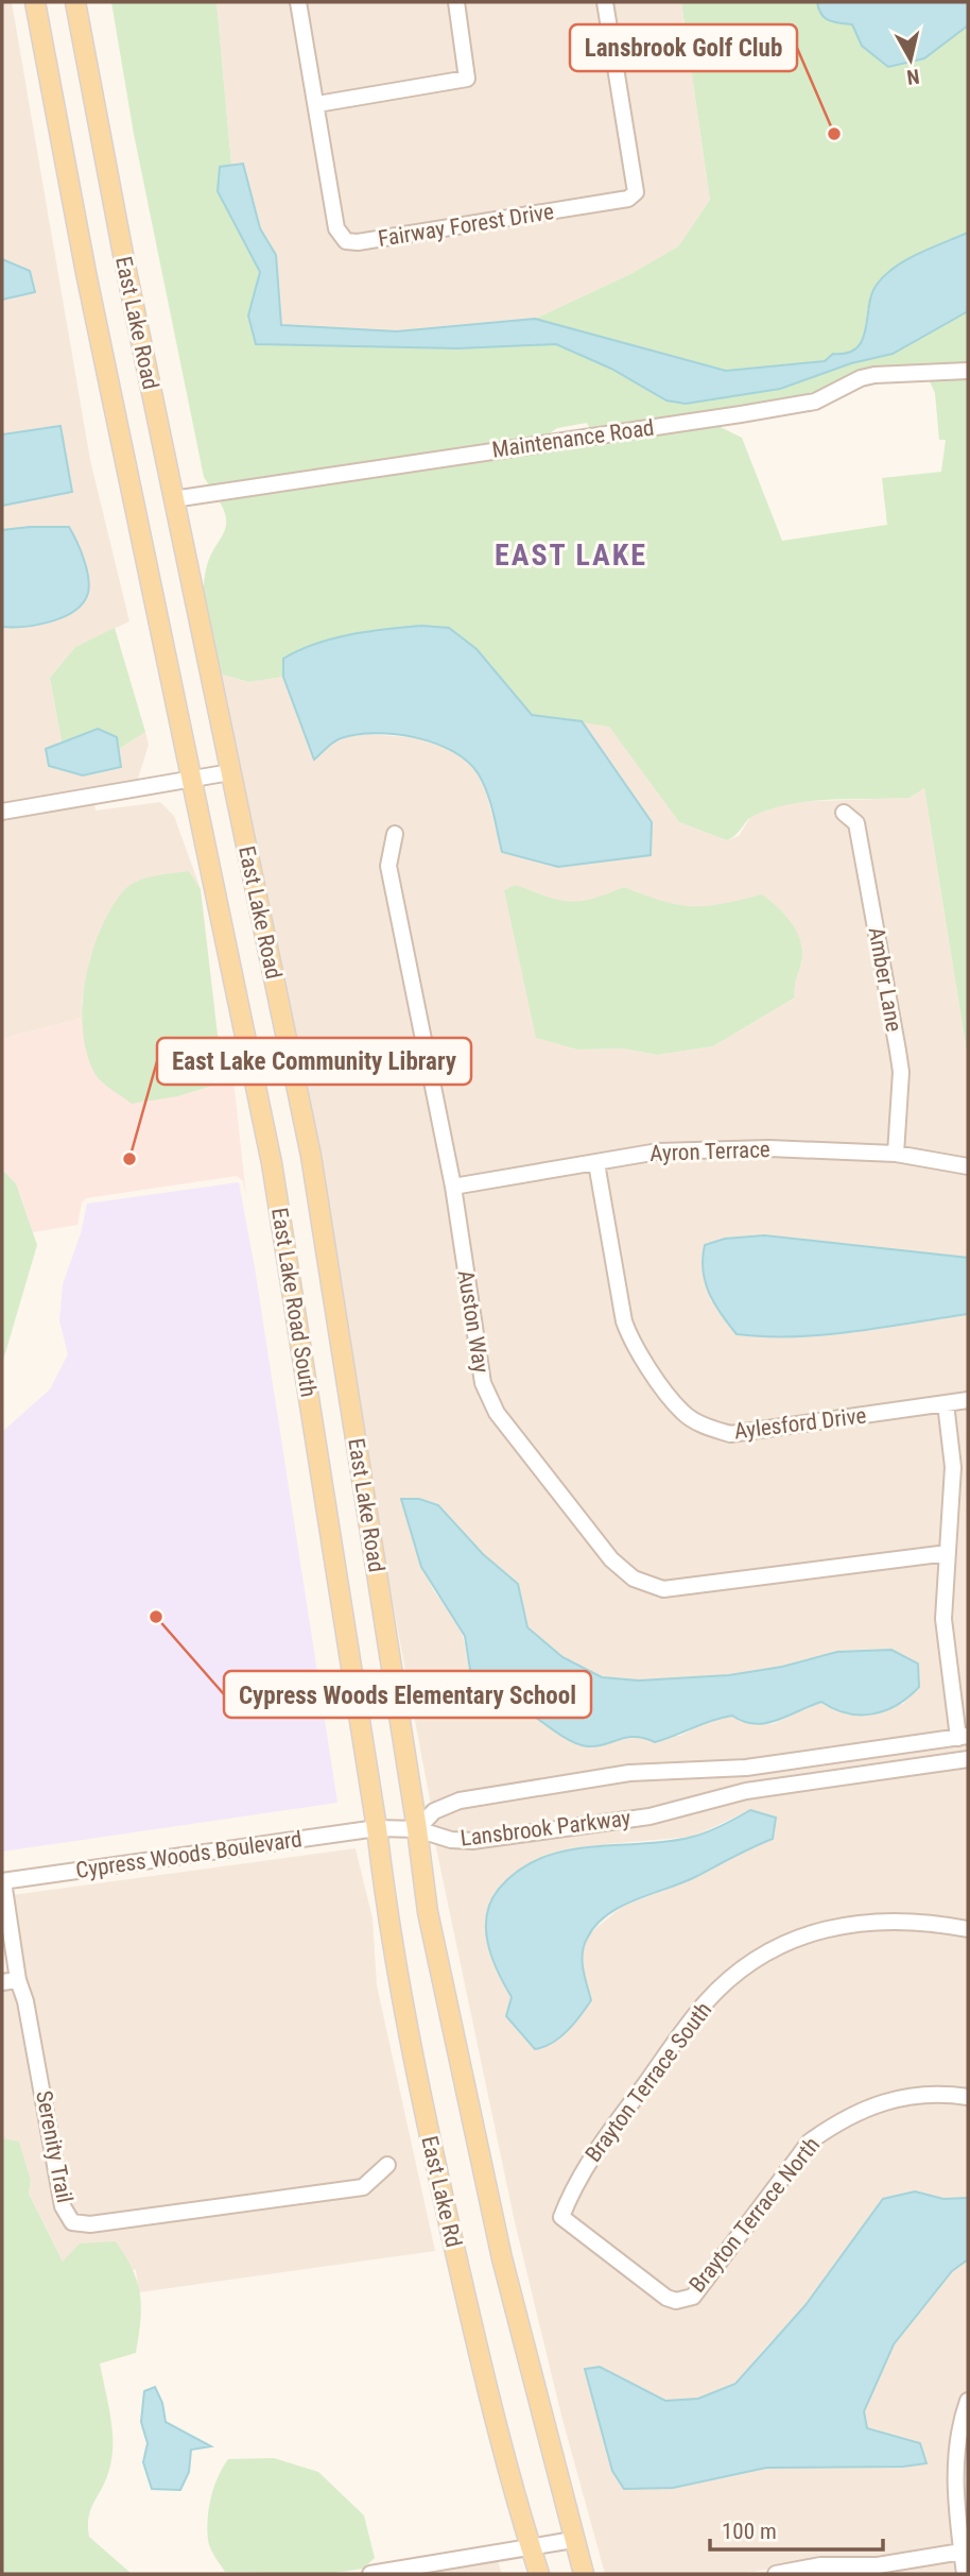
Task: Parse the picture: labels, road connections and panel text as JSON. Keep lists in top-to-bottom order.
{
  "streets": {
    "main road": ["East Lake Road", "East Lake Road South", "East Lake Rd"],
    "street": [
      "Fairway Forest Drive",
      "Maintenance Road",
      "Amber Lane",
      "Ayron Terrace",
      "Auston Way",
      "Aylesford Drive",
      "Lansbrook Parkway",
      "Cypress Woods Boulevard",
      "Brayton Terrace South",
      "Serenity Trail",
      "Brayton Terrace North"
    ]
  },
  "crossings": [
    ["East Lake Road", "Maintenance Road"],
    ["East Lake Road", "East Lake Road South"],
    ["East Lake Road", "Lansbrook Parkway"],
    ["East Lake Road", "Cypress Woods Boulevard"],
    ["East Lake Road", "East Lake Rd"],
    ["Amber Lane", "Ayron Terrace"],
    ["Ayron Terrace", "Auston Way"],
    ["Ayron Terrace", "Aylesford Drive"],
    ["East Lake Road South", "Cypress Woods Boulevard"],
    ["East Lake Road South", "East Lake Rd"],
    ["Lansbrook Parkway", "Cypress Woods Boulevard"],
    ["Lansbrook Parkway", "East Lake Rd"],
    ["Cypress Woods Boulevard", "Serenity Trail"],
    ["Cypress Woods Boulevard", "East Lake Rd"],
    ["Brayton Terrace South", "Brayton Terrace North"]
  ],
  "districts": ["EAST LAKE"],
  "places": ["Lansbrook Golf Club", "East Lake Community Library", "Cypress Woods Elementary School"],
  "scale_bar": "100 m",
  "north": "bottom"
}
